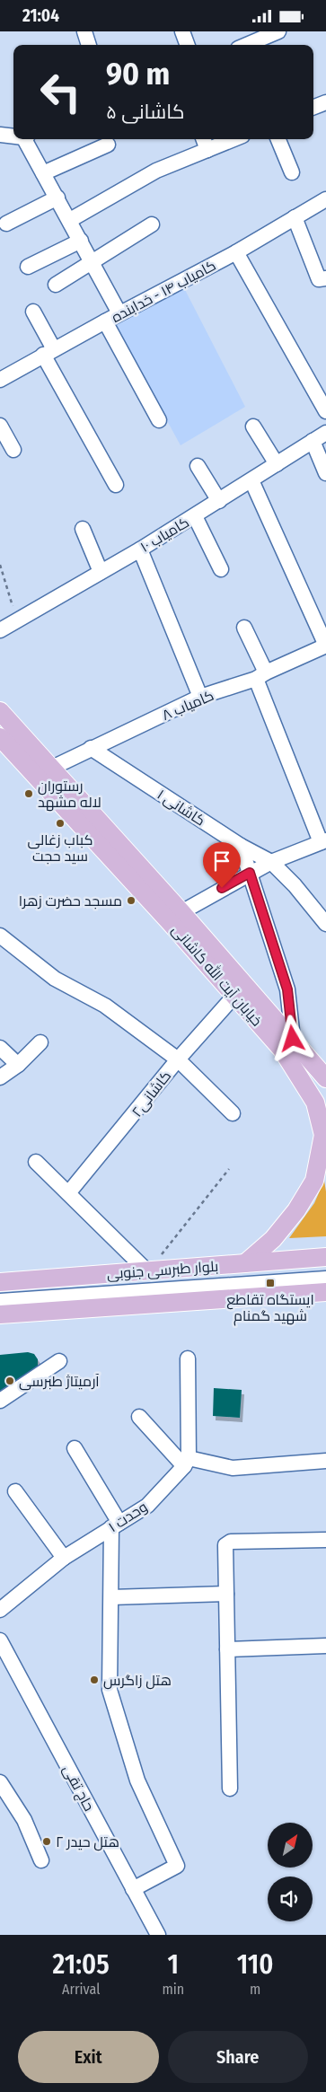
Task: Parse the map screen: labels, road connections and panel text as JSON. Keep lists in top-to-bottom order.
{
  "streets": {
    "main road": ["خیابان آیت الله کاشانی", "بلوار طبرسی جنوبی"],
    "street": [
      "کامیاب ۱۴ - خدابنده",
      "کامیاب ۱۰",
      "کامیاب ۸",
      "کاشانی ۱",
      "کاشانی۲",
      "وحدت ۱",
      "حاج تقی"
    ]
  },
  "crossings": [
    ["کامیاب ۸", "کاشانی ۱"],
    ["کامیاب ۸", "خیابان آیت الله کاشانی"],
    ["خیابان آیت الله کاشانی", "کاشانی۲"],
    ["خیابان آیت الله کاشانی", "بلوار طبرسی جنوبی"]
  ],
  "places": {
    "other": [
      "رستوران لاله مشهد",
      "کباب زغالی سید حجت",
      "مسجد حضرت زهرا",
      "آرمیتاژ طبرسی",
      "هتل زاگرس",
      "هتل حیدر ۲"
    ],
    "transit": ["ایستگاه تقاطع شهید گمنام"]
  },
  "north": "top right",
  "page": {
    "status": "21:04",
    "turn": ["90 m", "کاشانی ۵"],
    "eta": [
      "21:05",
      "Arrival",
      "1",
      "min",
      "110",
      "m"
    ],
    "buttons": ["Exit", "Share"]
  }
}
